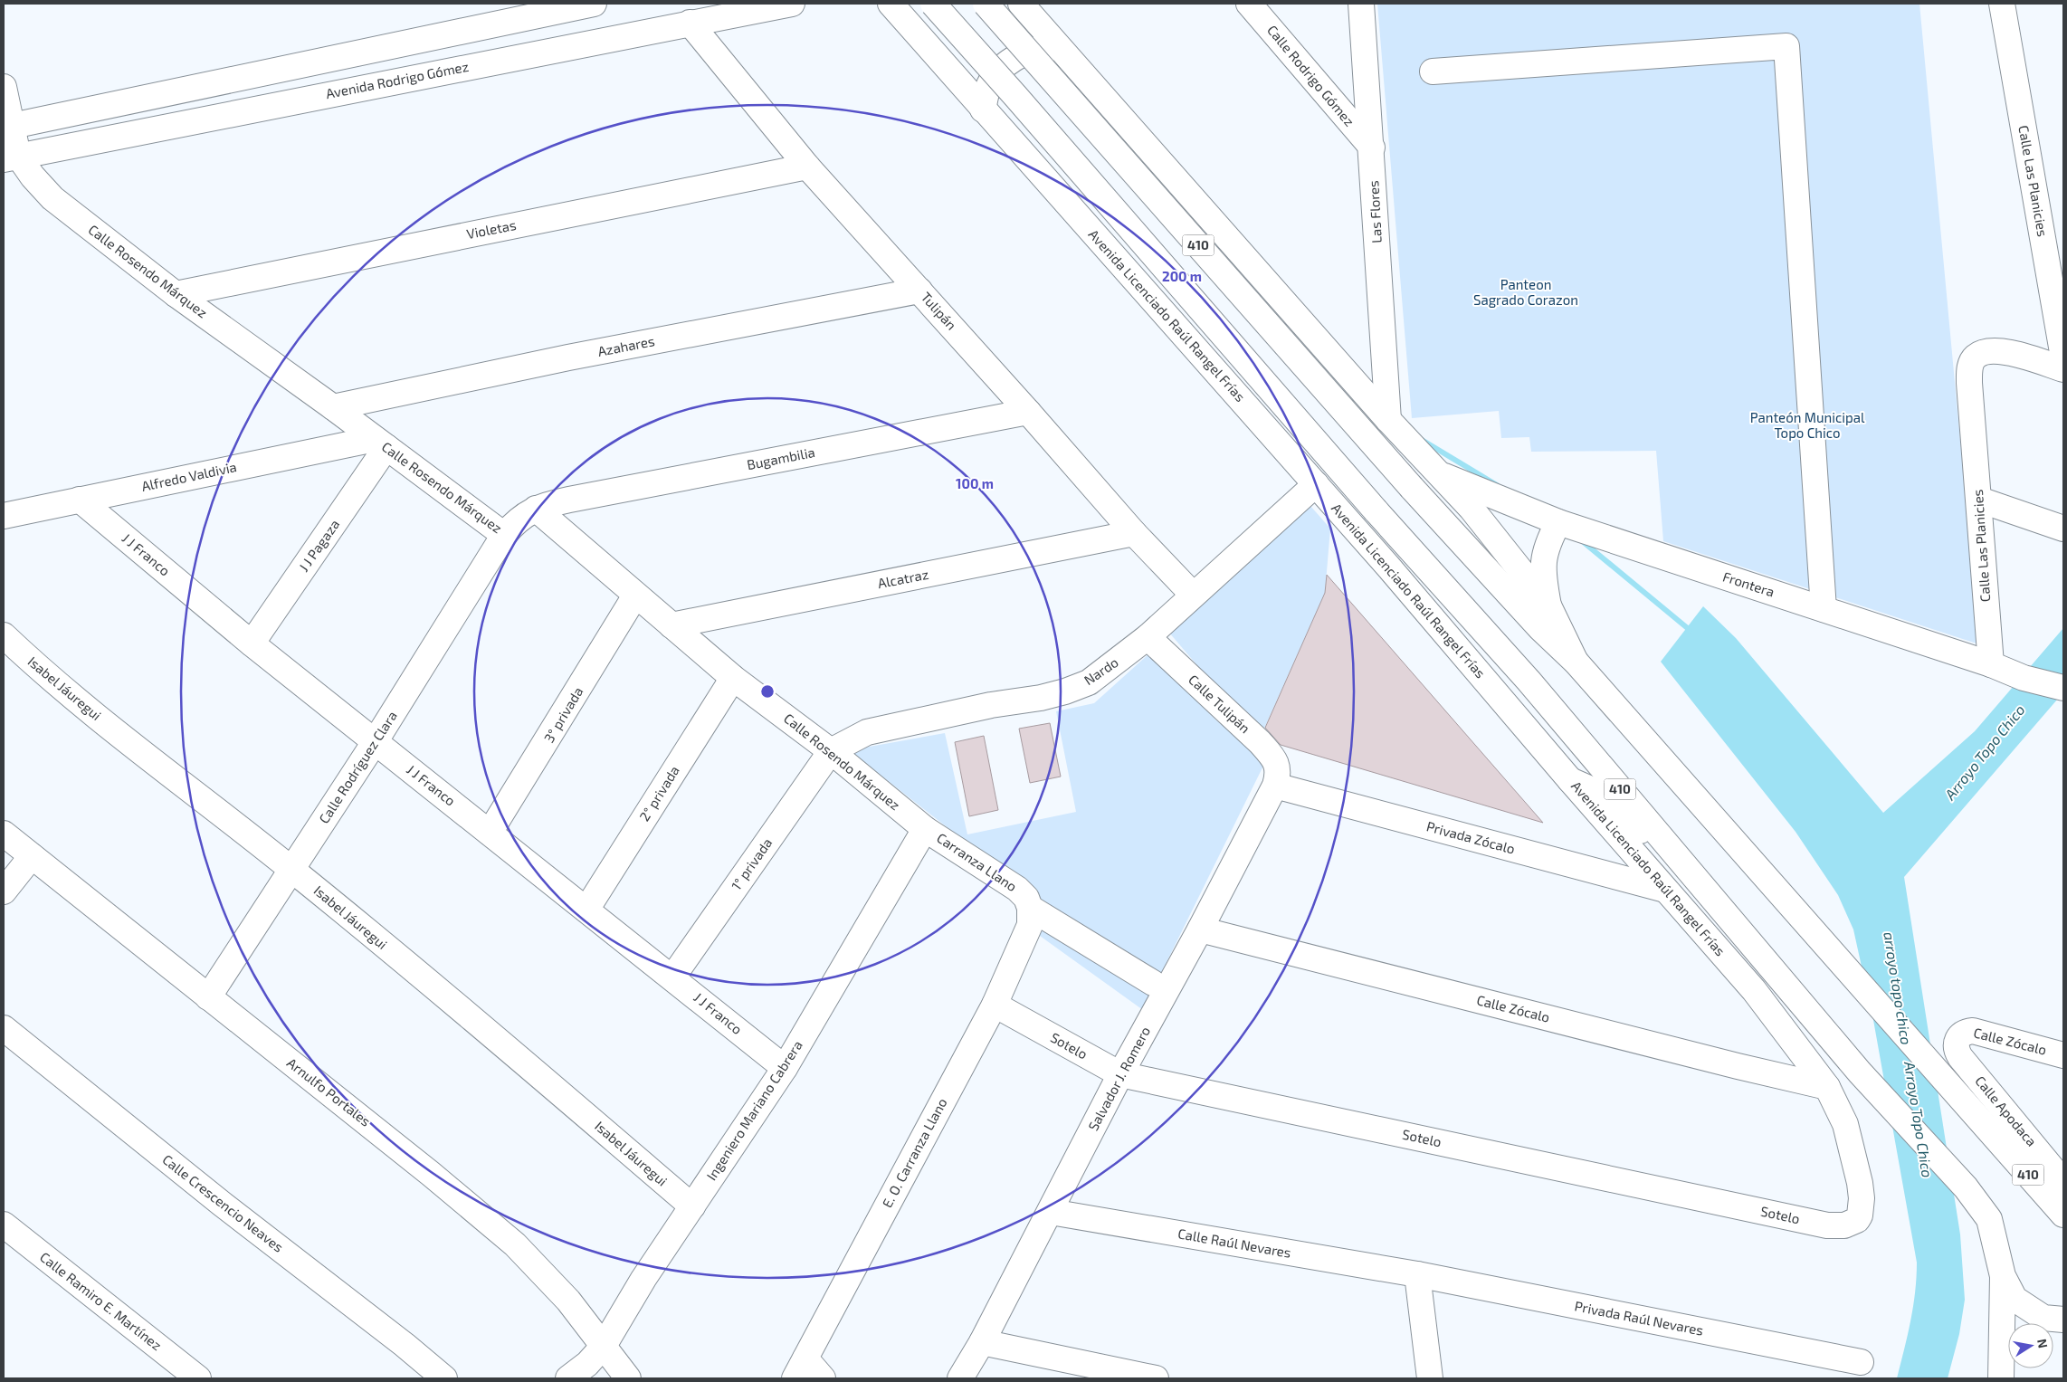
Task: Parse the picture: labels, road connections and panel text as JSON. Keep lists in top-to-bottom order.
{
  "streets": {
    "street": [
      "Calle Rodrigo Gómez",
      "Avenida Rodrigo Gómez",
      "Calle Las Planicies",
      "Las Flores",
      "Violetas",
      "410",
      "Calle Rosendo Márquez",
      "Tulipán",
      "Avenida Licenciado Raúl Rangel Frías",
      "Azahares",
      "Bugambilia",
      "Alfredo Valdivia",
      "J J Pagaza",
      "J J Franco",
      "Alcatraz",
      "Frontera",
      "Nardo",
      "Isabel Jáuregui",
      "Calle Tulipán",
      "3° privada",
      "Calle Rodríguez Clara",
      "2° privada",
      "Privada Zócalo",
      "Carranza Llano",
      "1° privada",
      "Calle Zócalo",
      "Sotelo",
      "Salvador J. Romero",
      "Arnulfo Portales",
      "Ingeniero Mariano Cabrera",
      "Calle Apodaca",
      "E. O. Carranza Llano",
      "Calle Crescencio Neaves",
      "Calle Raúl Nevares",
      "Calle Ramiro E. Martínez",
      "Privada Raúl Nevares"
    ]
  },
  "crossings": [
    ["Calle Rodrigo Gómez", "Las Flores"],
    ["Avenida Rodrigo Gómez", "Calle Rosendo Márquez"],
    ["Avenida Rodrigo Gómez", "Tulipán"],
    ["Calle Las Planicies", "Frontera"],
    ["Violetas", "Calle Rosendo Márquez"],
    ["Violetas", "Tulipán"],
    ["Calle Rosendo Márquez", "Azahares"],
    ["Calle Rosendo Márquez", "Bugambilia"],
    ["Calle Rosendo Márquez", "Alfredo Valdivia"],
    ["Calle Rosendo Márquez", "J J Pagaza"],
    ["Calle Rosendo Márquez", "Alcatraz"],
    ["Calle Rosendo Márquez", "Nardo"],
    ["Calle Rosendo Márquez", "3° privada"],
    ["Calle Rosendo Márquez", "Calle Rodríguez Clara"],
    ["Calle Rosendo Márquez", "2° privada"],
    ["Calle Rosendo Márquez", "Carranza Llano"],
    ["Calle Rosendo Márquez", "1° privada"],
    ["Calle Rosendo Márquez", "Ingeniero Mariano Cabrera"],
    ["Tulipán", "Azahares"],
    ["Tulipán", "Bugambilia"],
    ["Tulipán", "Alcatraz"],
    ["Tulipán", "Nardo"],
    ["Avenida Licenciado Raúl Rangel Frías", "Nardo"],
    ["Avenida Licenciado Raúl Rangel Frías", "Privada Zócalo"],
    ["Avenida Licenciado Raúl Rangel Frías", "Calle Zócalo"],
    ["Avenida Licenciado Raúl Rangel Frías", "Sotelo"],
    ["Alfredo Valdivia", "J J Pagaza"],
    ["Alfredo Valdivia", "J J Franco"],
    ["J J Pagaza", "J J Franco"],
    ["J J Franco", "3° privada"],
    ["J J Franco", "Calle Rodríguez Clara"],
    ["J J Franco", "2° privada"],
    ["J J Franco", "1° privada"],
    ["J J Franco", "Ingeniero Mariano Cabrera"],
    ["Nardo", "Calle Tulipán"],
    ["Nardo", "1° privada"],
    ["Isabel Jáuregui", "Calle Rodríguez Clara"],
    ["Isabel Jáuregui", "Ingeniero Mariano Cabrera"],
    ["Calle Tulipán", "Privada Zócalo"],
    ["Calle Tulipán", "Salvador J. Romero"],
    ["Calle Rodríguez Clara", "Arnulfo Portales"],
    ["Privada Zócalo", "Salvador J. Romero"],
    ["Carranza Llano", "Ingeniero Mariano Cabrera"],
    ["Carranza Llano", "E. O. Carranza Llano"],
    ["Calle Zócalo", "Salvador J. Romero"],
    ["Calle Zócalo", "Calle Apodaca"],
    ["Sotelo", "Salvador J. Romero"],
    ["Sotelo", "E. O. Carranza Llano"],
    ["Salvador J. Romero", "Calle Raúl Nevares"],
    ["Arnulfo Portales", "Ingeniero Mariano Cabrera"],
    ["Calle Raúl Nevares", "Privada Raúl Nevares"]
  ],
  "water": ["Arroyo Topo Chico", "arroyo topo chico"],
  "parks": ["Panteon Sagrado Corazon", "Panteón Municipal Topo Chico"],
  "north": "right",
  "rings": ["200 m", "100 m"]
}
